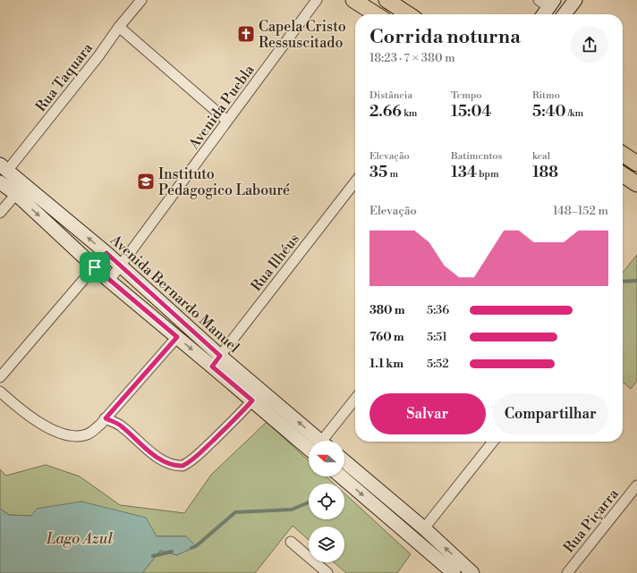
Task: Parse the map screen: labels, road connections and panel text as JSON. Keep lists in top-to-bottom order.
{
  "streets": {
    "street": [
      "Rua Taquara",
      "Avenida Puebla",
      "Rua Ilhéus",
      "Avenida Bernardo Manuel",
      "Rua Piçarra"
    ]
  },
  "crossings": [
    ["Rua Taquara", "Avenida Bernardo Manuel"],
    ["Avenida Puebla", "Avenida Bernardo Manuel"],
    ["Rua Ilhéus", "Avenida Bernardo Manuel"]
  ],
  "water": ["Lago Azul"],
  "places": {
    "church": ["Capela Cristo Ressuscitado"],
    "school or university": ["Instituto Pedagogico Labouré"]
  },
  "north": "left",
  "page": {
    "heading": ["Corrida noturna", "18:23 · 7 × 380 m"],
    "stats": [
      ["Distância", "2.66 km"],
      ["Tempo", "15:04"],
      ["Ritmo", "5:40 /km"],
      ["Elevação", "35 m"],
      ["Batimentos", "134 bpm"],
      ["kcal", "188"]
    ],
    "chart": ["Elevação", "148–152 m"],
    "list": [
      {
        "name": "380 m",
        "note": "5:36"
      },
      {
        "name": "760 m",
        "note": "5:51"
      },
      {
        "name": "1.1 km",
        "note": "5:52"
      }
    ],
    "buttons": ["Salvar", "Compartilhar"]
  }
}
